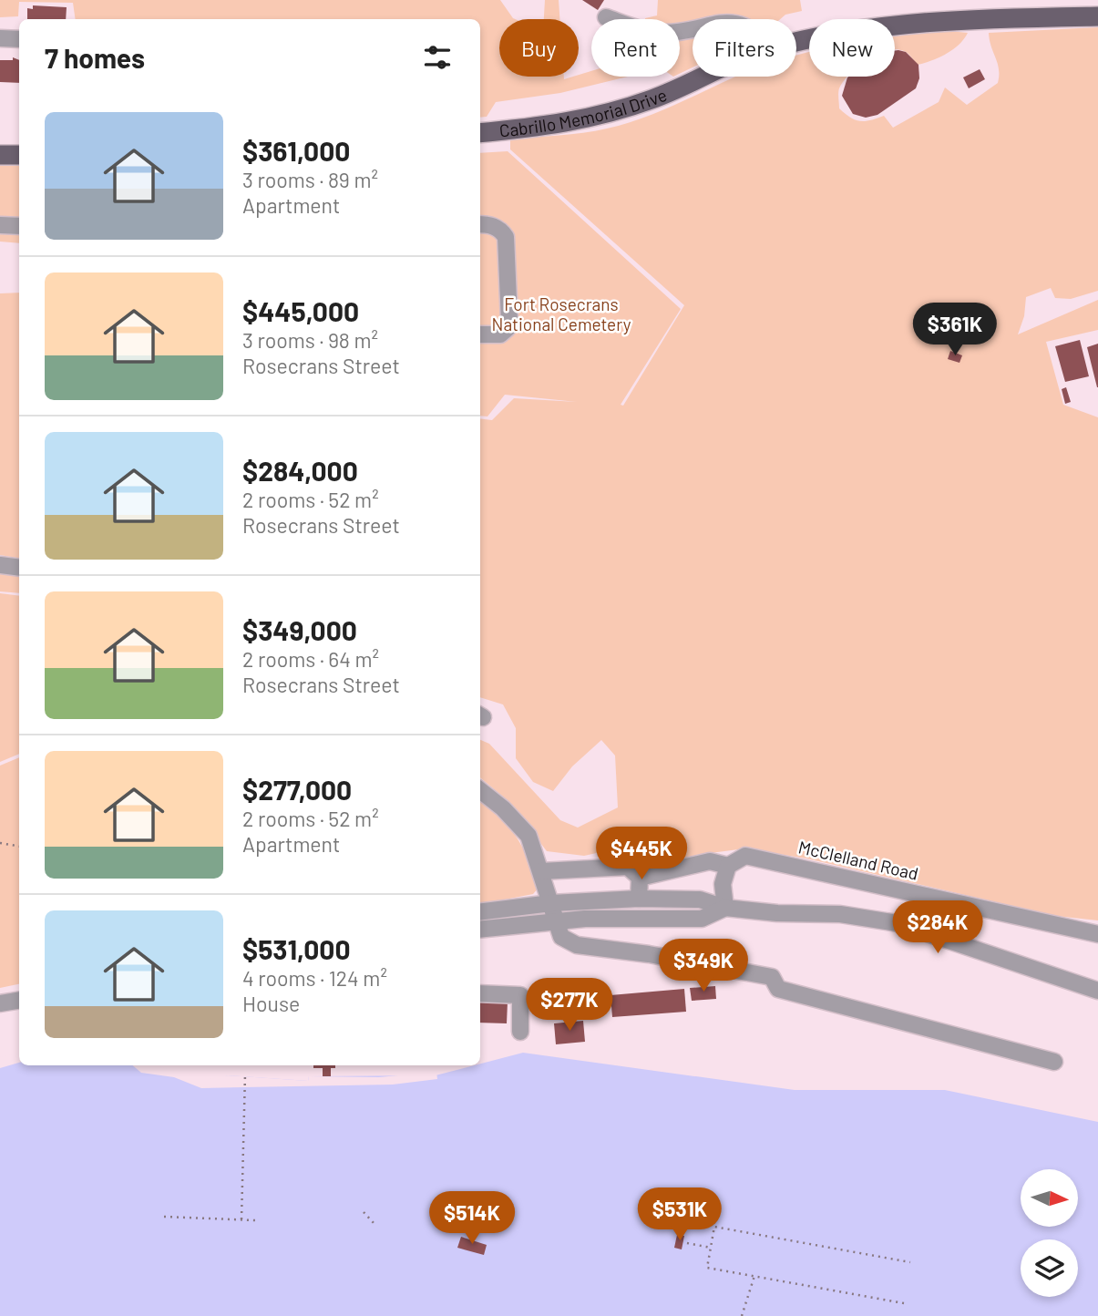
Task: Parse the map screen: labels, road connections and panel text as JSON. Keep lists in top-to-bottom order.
{
  "streets": {
    "main road": ["Cabrillo Memorial Drive"],
    "street": ["McClelland Road"]
  },
  "parks": ["Fort Rosecrans National Cemetery"],
  "north": "right",
  "page": {
    "chip": [
      "Buy",
      "Rent",
      "Filters",
      "New"
    ],
    "heading": "7 homes",
    "list": [
      {
        "name": "$361,000",
        "note": "3 rooms · 89 m² · Apartment"
      },
      {
        "name": "$445,000",
        "note": "3 rooms · 98 m² · Rosecrans Street"
      },
      {
        "name": "$284,000",
        "note": "2 rooms · 52 m² · Rosecrans Street"
      },
      {
        "name": "$349,000",
        "note": "2 rooms · 64 m² · Rosecrans Street"
      },
      {
        "name": "$277,000",
        "note": "2 rooms · 52 m² · Apartment"
      },
      {
        "name": "$531,000",
        "note": "4 rooms · 124 m² · House"
      }
    ],
    "price": [
      "$361K",
      "$445K",
      "$284K",
      "$349K",
      "$277K",
      "$531K",
      "$514K"
    ]
  }
}
